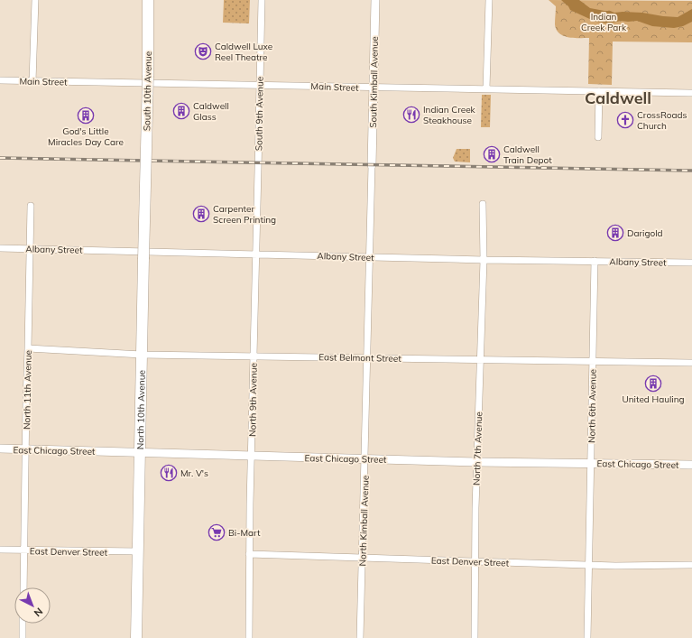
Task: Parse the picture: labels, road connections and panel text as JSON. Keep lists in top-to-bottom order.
{
  "streets": {
    "main road": ["South 10th Avenue", "North 10th Avenue"],
    "street": [
      "Main Street",
      "South Kimball Avenue",
      "South 9th Avenue",
      "Albany Street",
      "East Belmont Street",
      "North 11th Avenue",
      "North 9th Avenue",
      "North 6th Avenue",
      "North 7th Avenue",
      "East Chicago Street",
      "North Kimball Avenue",
      "East Denver Street"
    ]
  },
  "crossings": [
    ["Main Street", "South Kimball Avenue"],
    ["Main Street", "South 9th Avenue"],
    ["South Kimball Avenue", "North Kimball Avenue"],
    ["South 10th Avenue", "North 10th Avenue"],
    ["South 9th Avenue", "North 9th Avenue"],
    ["Albany Street", "North 11th Avenue"],
    ["Albany Street", "North 9th Avenue"],
    ["Albany Street", "North 6th Avenue"],
    ["Albany Street", "North 7th Avenue"],
    ["Albany Street", "North Kimball Avenue"],
    ["East Belmont Street", "North 11th Avenue"],
    ["East Belmont Street", "North 9th Avenue"],
    ["East Belmont Street", "North 6th Avenue"],
    ["East Belmont Street", "North 10th Avenue"],
    ["East Belmont Street", "North 7th Avenue"],
    ["East Belmont Street", "North Kimball Avenue"],
    ["North 11th Avenue", "East Chicago Street"],
    ["North 11th Avenue", "East Denver Street"],
    ["North 9th Avenue", "East Chicago Street"],
    ["North 9th Avenue", "East Denver Street"],
    ["North 6th Avenue", "East Chicago Street"],
    ["North 6th Avenue", "East Denver Street"],
    ["North 10th Avenue", "East Chicago Street"],
    ["North 10th Avenue", "East Denver Street"],
    ["North 7th Avenue", "East Chicago Street"],
    ["North 7th Avenue", "East Denver Street"],
    ["East Chicago Street", "North Kimball Avenue"],
    ["North Kimball Avenue", "East Denver Street"]
  ],
  "districts": ["Caldwell"],
  "parks": ["Indian Creek Park"],
  "places": {
    "theatre": ["Caldwell Luxe Reel Theatre"],
    "building": [
      "Caldwell Glass",
      "God's Little Miracles Day Care",
      "Caldwell Train Depot",
      "Carpenter Screen Printing",
      "Darigold",
      "United Hauling"
    ],
    "restaurant": ["Indian Creek Steakhouse", "Mr. V's"],
    "church": ["CrossRoads Church"],
    "supermarket": ["Bi-Mart"]
  },
  "north": "bottom right"
}
